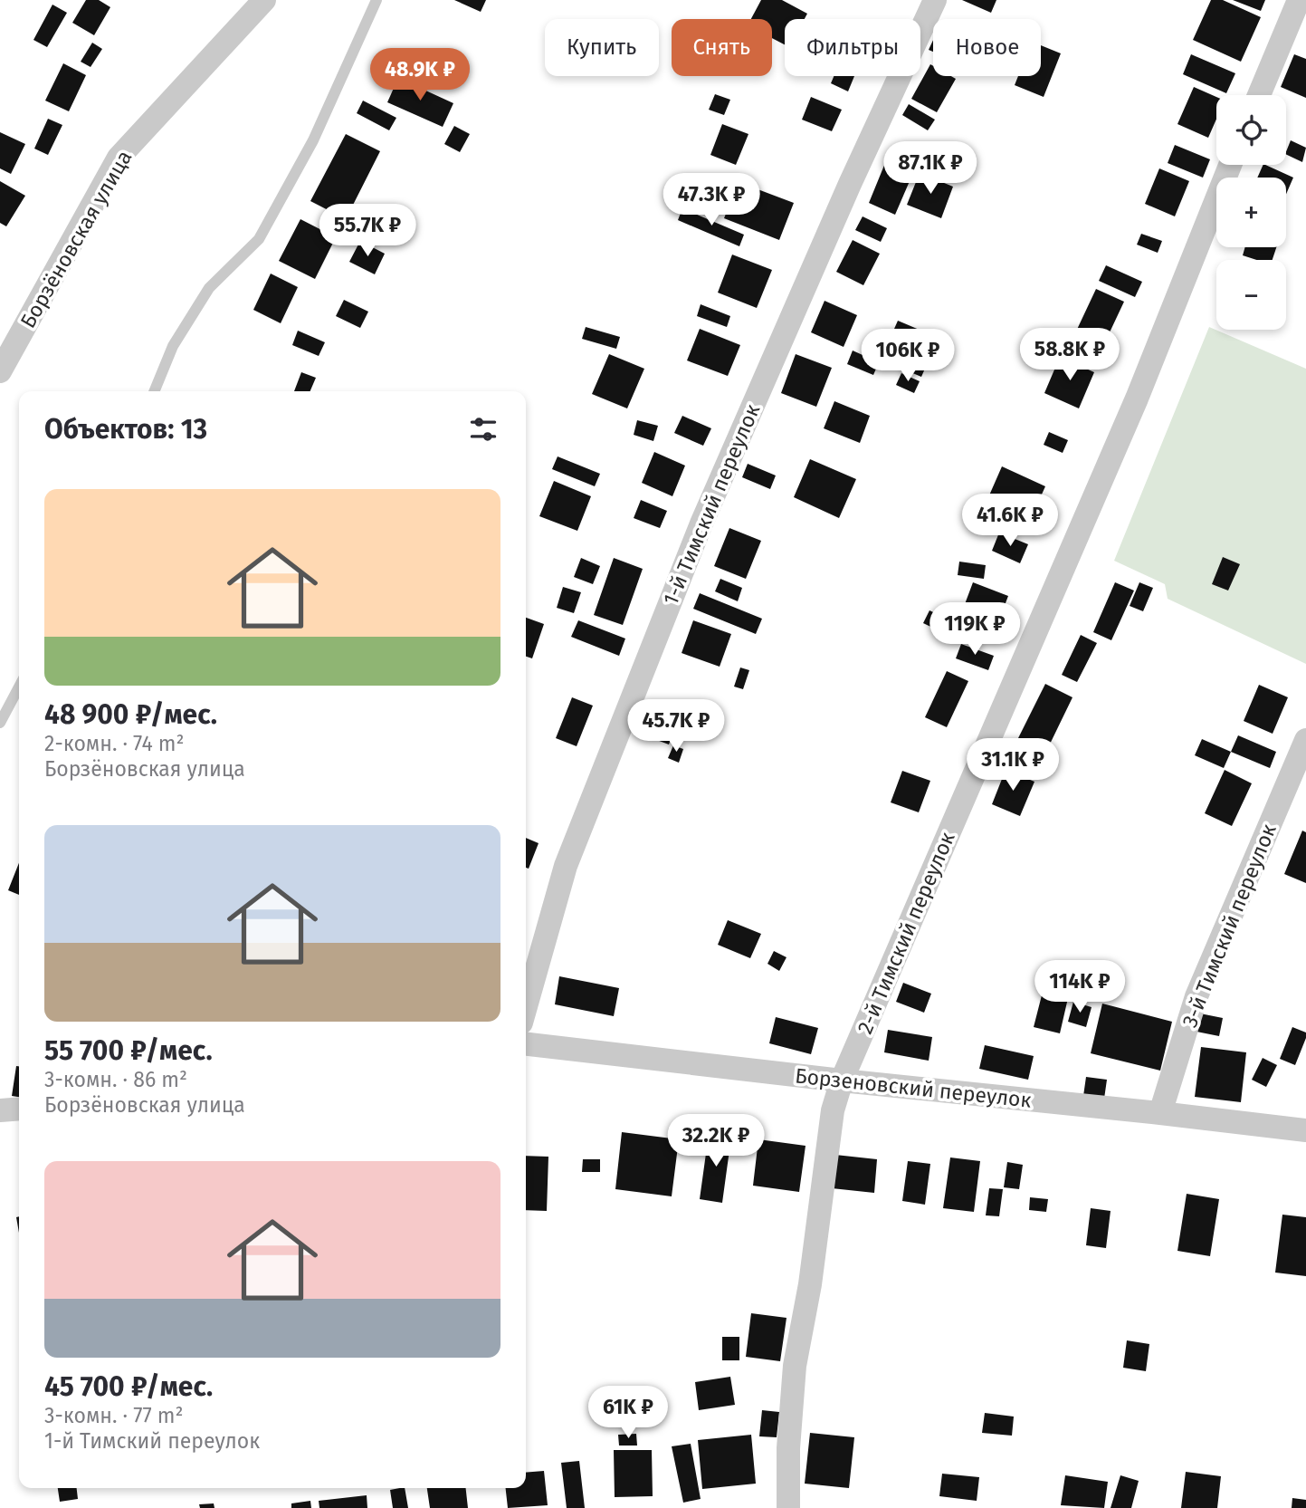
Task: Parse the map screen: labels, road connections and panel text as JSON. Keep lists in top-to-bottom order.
{
  "streets": {
    "street": [
      "Борзёновская улица",
      "1-й Тимский переулок",
      "3-й Тимский переулок",
      "2-й Тимский переулок",
      "Борзеновский переулок"
    ]
  },
  "crossings": [
    ["3-й Тимский переулок", "Борзеновский переулок"],
    ["2-й Тимский переулок", "Борзеновский переулок"]
  ],
  "page": {
    "chip": [
      "Купить",
      "Снять",
      "Фильтры",
      "Новое"
    ],
    "price": [
      "48.9K ₽",
      "87.1K ₽",
      "47.3K ₽",
      "55.7K ₽",
      "58.8K ₽",
      "106K ₽",
      "41.6K ₽",
      "119K ₽",
      "45.7K ₽",
      "31.1K ₽",
      "114K ₽",
      "32.2K ₽",
      "61K ₽"
    ],
    "map_buttons": ["+", "−"],
    "heading": "Объектов: 13",
    "list": [
      {
        "name": "48 900 ₽/мес.",
        "note": "2-комн. · 74 m² · Борзёновская улица"
      },
      {
        "name": "55 700 ₽/мес.",
        "note": "3-комн. · 86 m² · Борзёновская улица"
      },
      {
        "name": "45 700 ₽/мес.",
        "note": "3-комн. · 77 m² · 1-й Тимский переулок"
      }
    ]
  }
}
